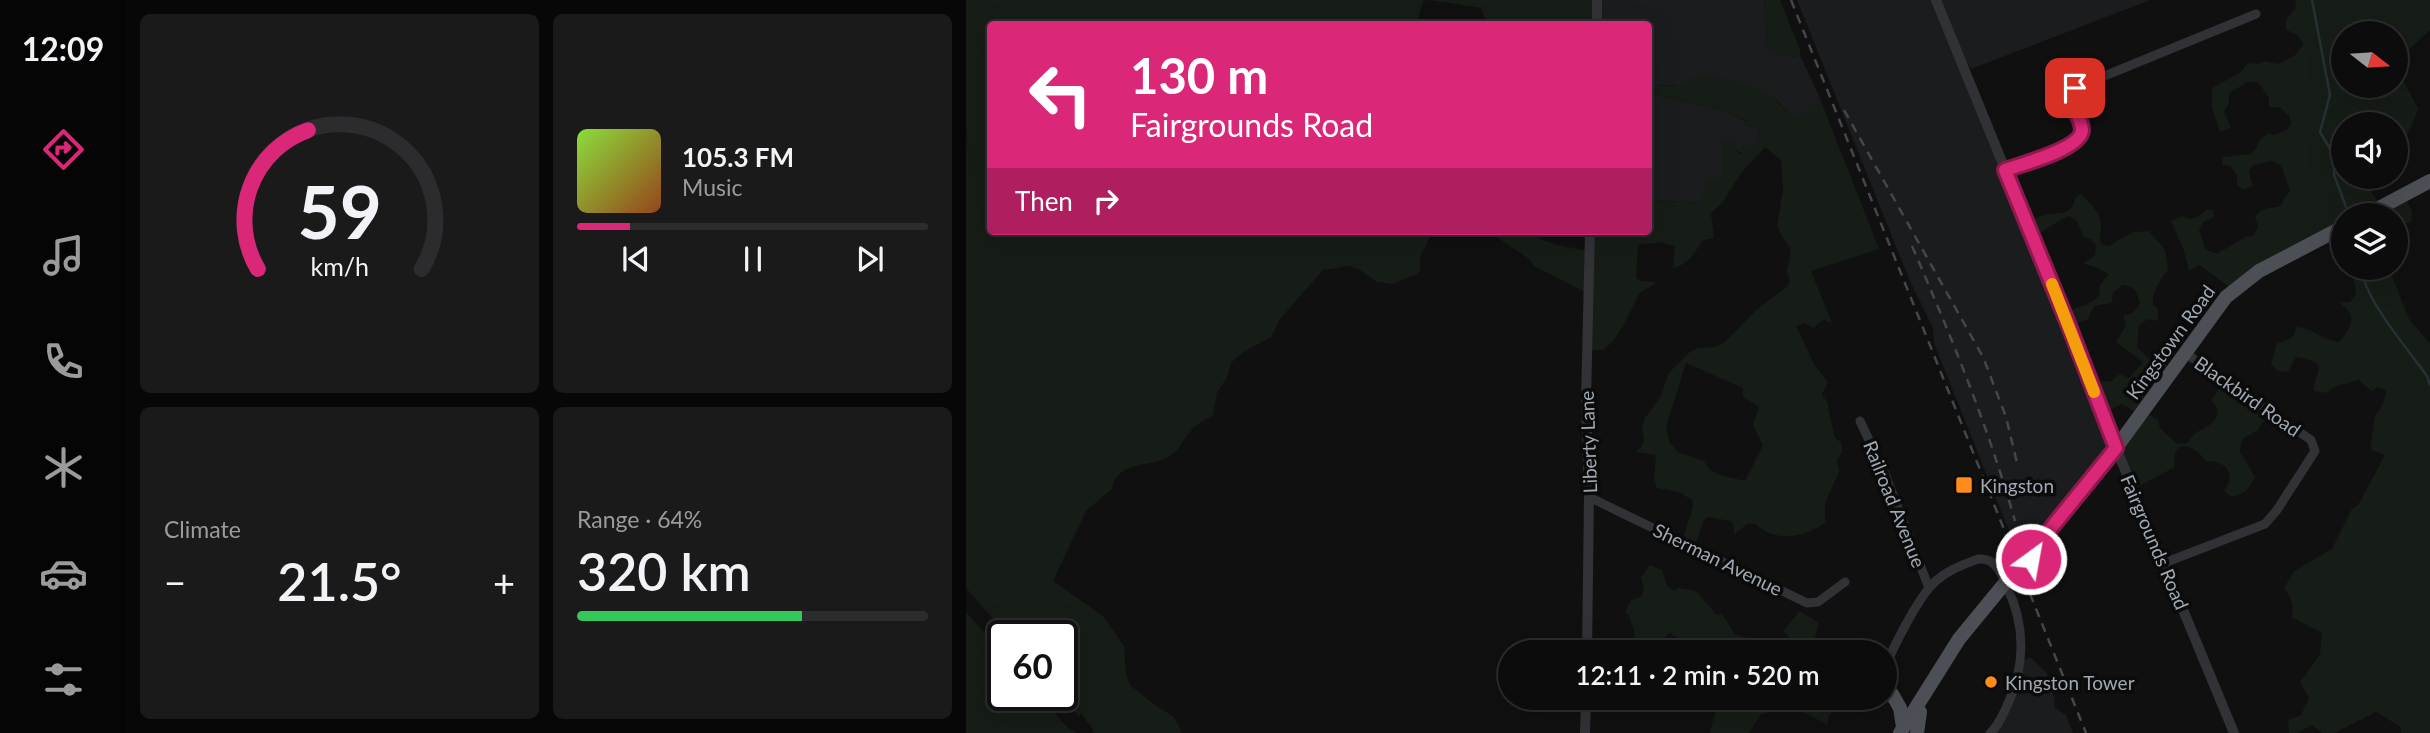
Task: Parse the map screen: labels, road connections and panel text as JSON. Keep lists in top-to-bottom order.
{
  "streets": {
    "main road": ["Kingstown Road"],
    "street": [
      "Blackbird Road",
      "Liberty Lane",
      "Railroad Avenue",
      "Fairgrounds Road",
      "Sherman Avenue"
    ]
  },
  "crossings": [
    ["Kingstown Road", "Blackbird Road"],
    ["Kingstown Road", "Fairgrounds Road"],
    ["Blackbird Road", "Fairgrounds Road"],
    ["Liberty Lane", "Sherman Avenue"]
  ],
  "places": {
    "transit": ["Kingston"],
    "other": ["Kingston Tower"]
  },
  "north": "right",
  "page": {
    "tabs": "12:09",
    "turn": ["130 m", "Fairgrounds Road"],
    "song": ["105.3 FM", "Music"],
    "then": "Then",
    "tile": [
      "Climate",
      ["Range · 64%", "320 km"]
    ],
    "heat": ["−", "21.5°", "+"],
    "limit": "60",
    "trip": "12:11 · 2 min · 520 m",
    "gauge": ["59", "km/h"]
  }
}
